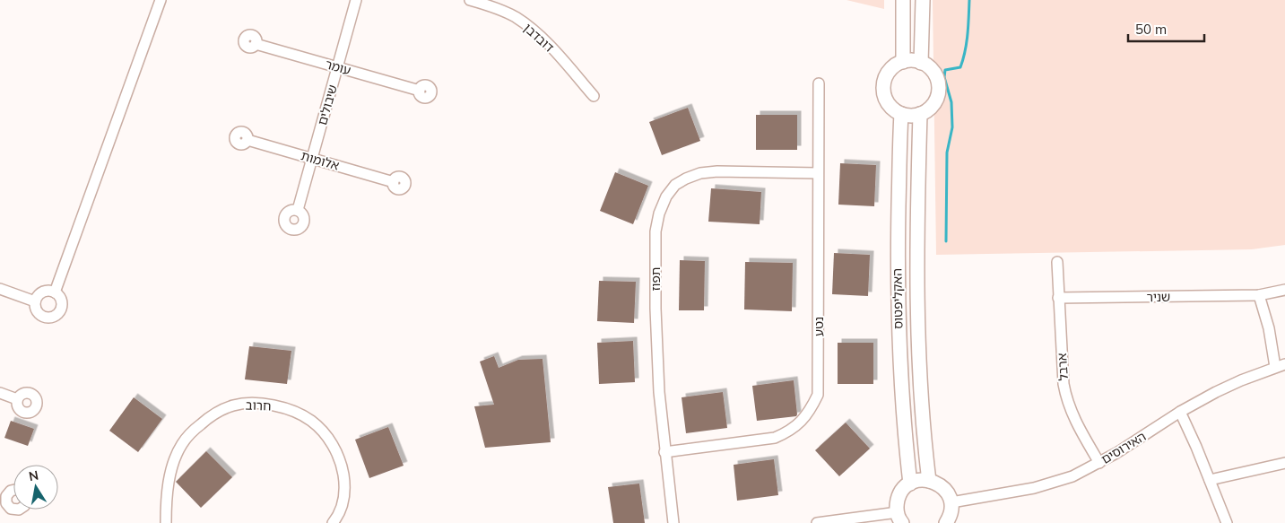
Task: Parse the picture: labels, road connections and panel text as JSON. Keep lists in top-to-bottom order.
{
  "streets": {
    "main road": ["האקליפטוס"],
    "street": [
      "דובדבן",
      "עומר",
      "שיבולים",
      "אלומות",
      "תפוז",
      "שניר",
      "נטע",
      "ארבל",
      "חרוב",
      "האירוסים"
    ]
  },
  "crossings": [
    ["עומר", "שיבולים"],
    ["שיבולים", "אלומות"],
    ["תפוז", "נטע"],
    ["שניר", "ארבל"],
    ["ארבל", "האירוסים"]
  ],
  "scale_bar": "50 m",
  "north": "top"
}
